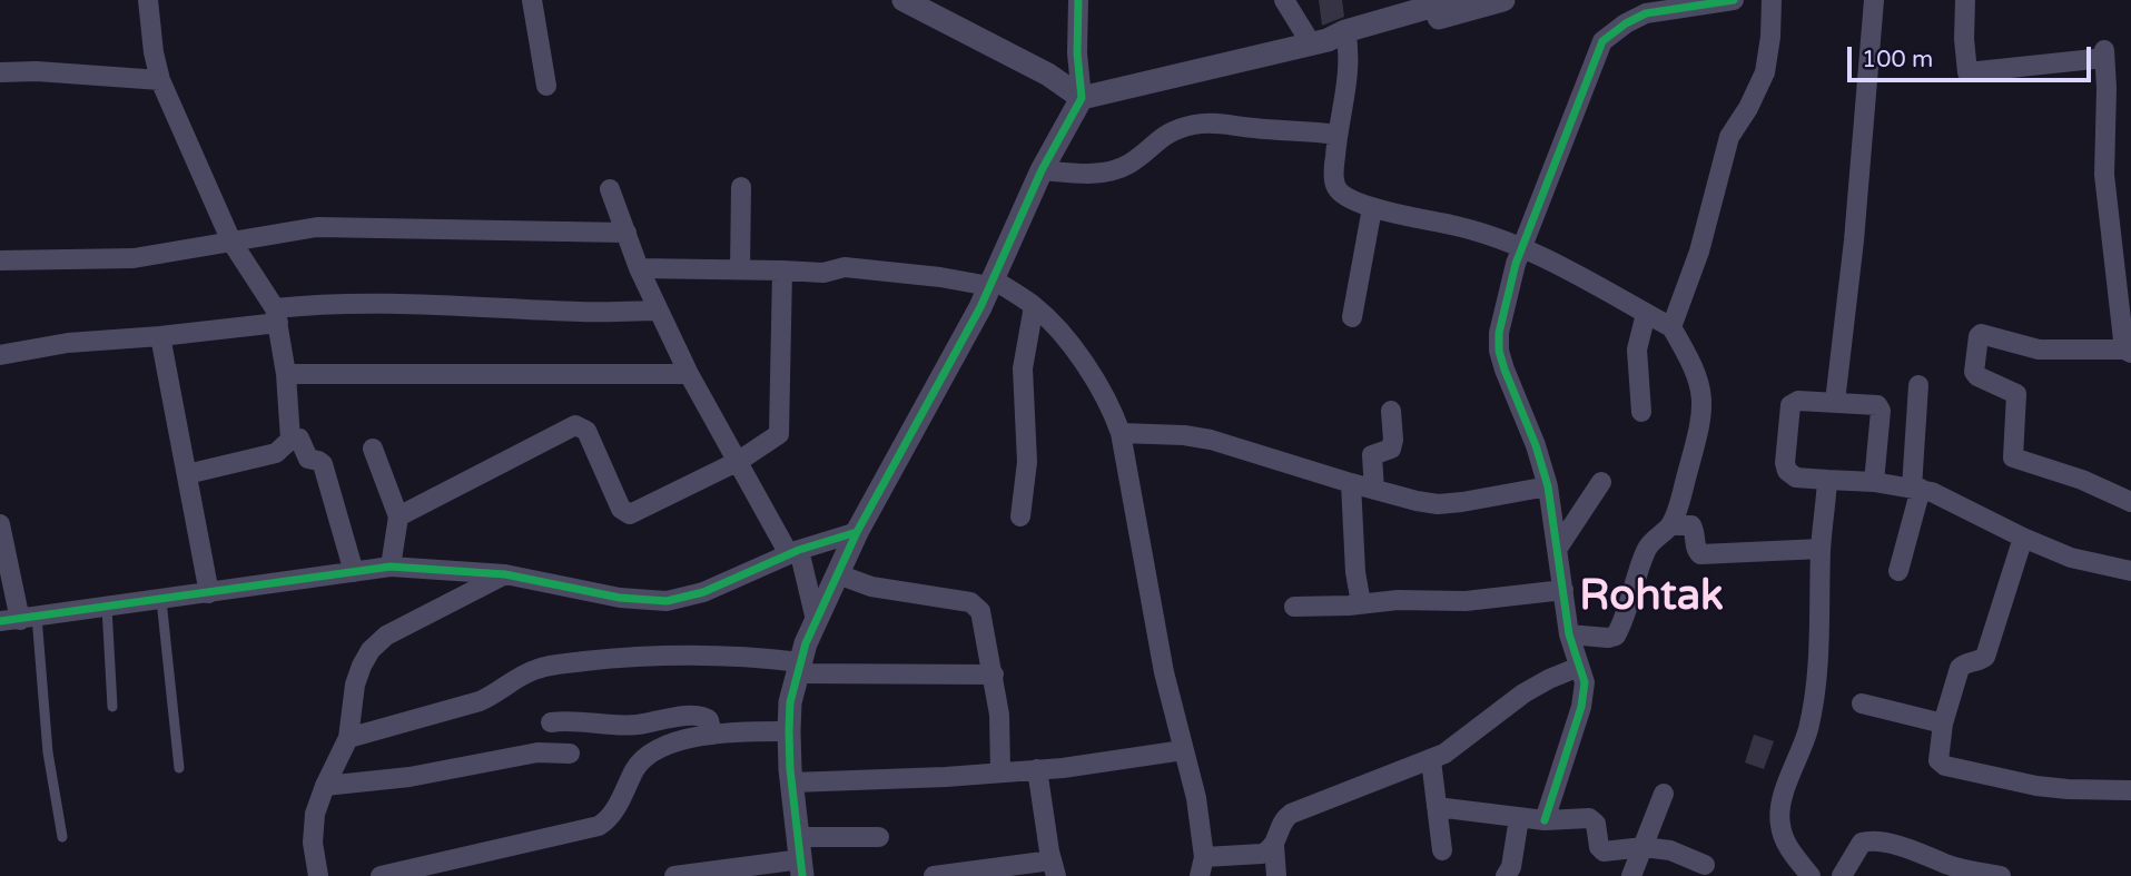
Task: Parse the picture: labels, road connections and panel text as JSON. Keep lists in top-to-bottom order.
{
  "districts": ["Rohtak"],
  "scale_bar": "100 m"
}
